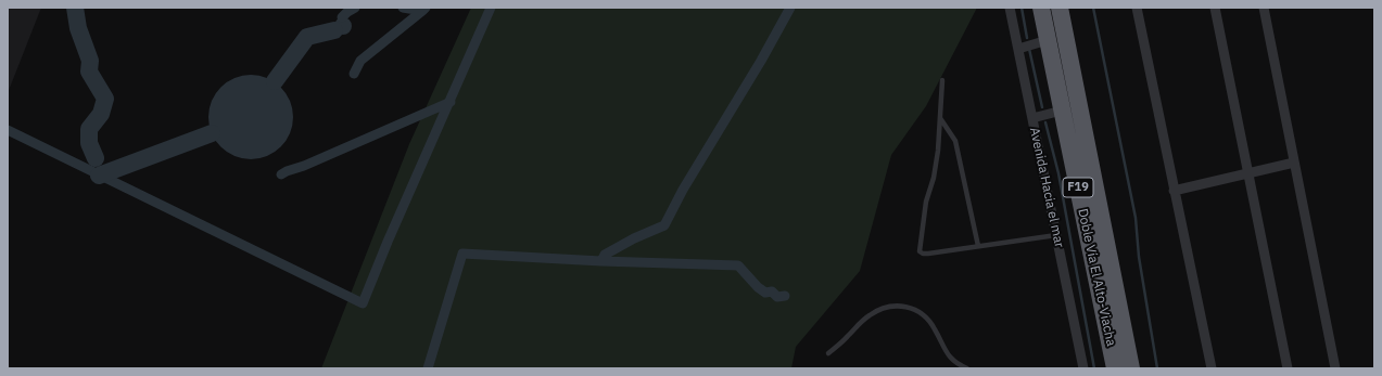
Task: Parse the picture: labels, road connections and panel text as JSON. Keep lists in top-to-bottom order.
{
  "streets": {
    "highway": ["F19", "Doble Vía El Alto-Viacha"],
    "street": ["Avenida Hacia el mar"]
  }
}
